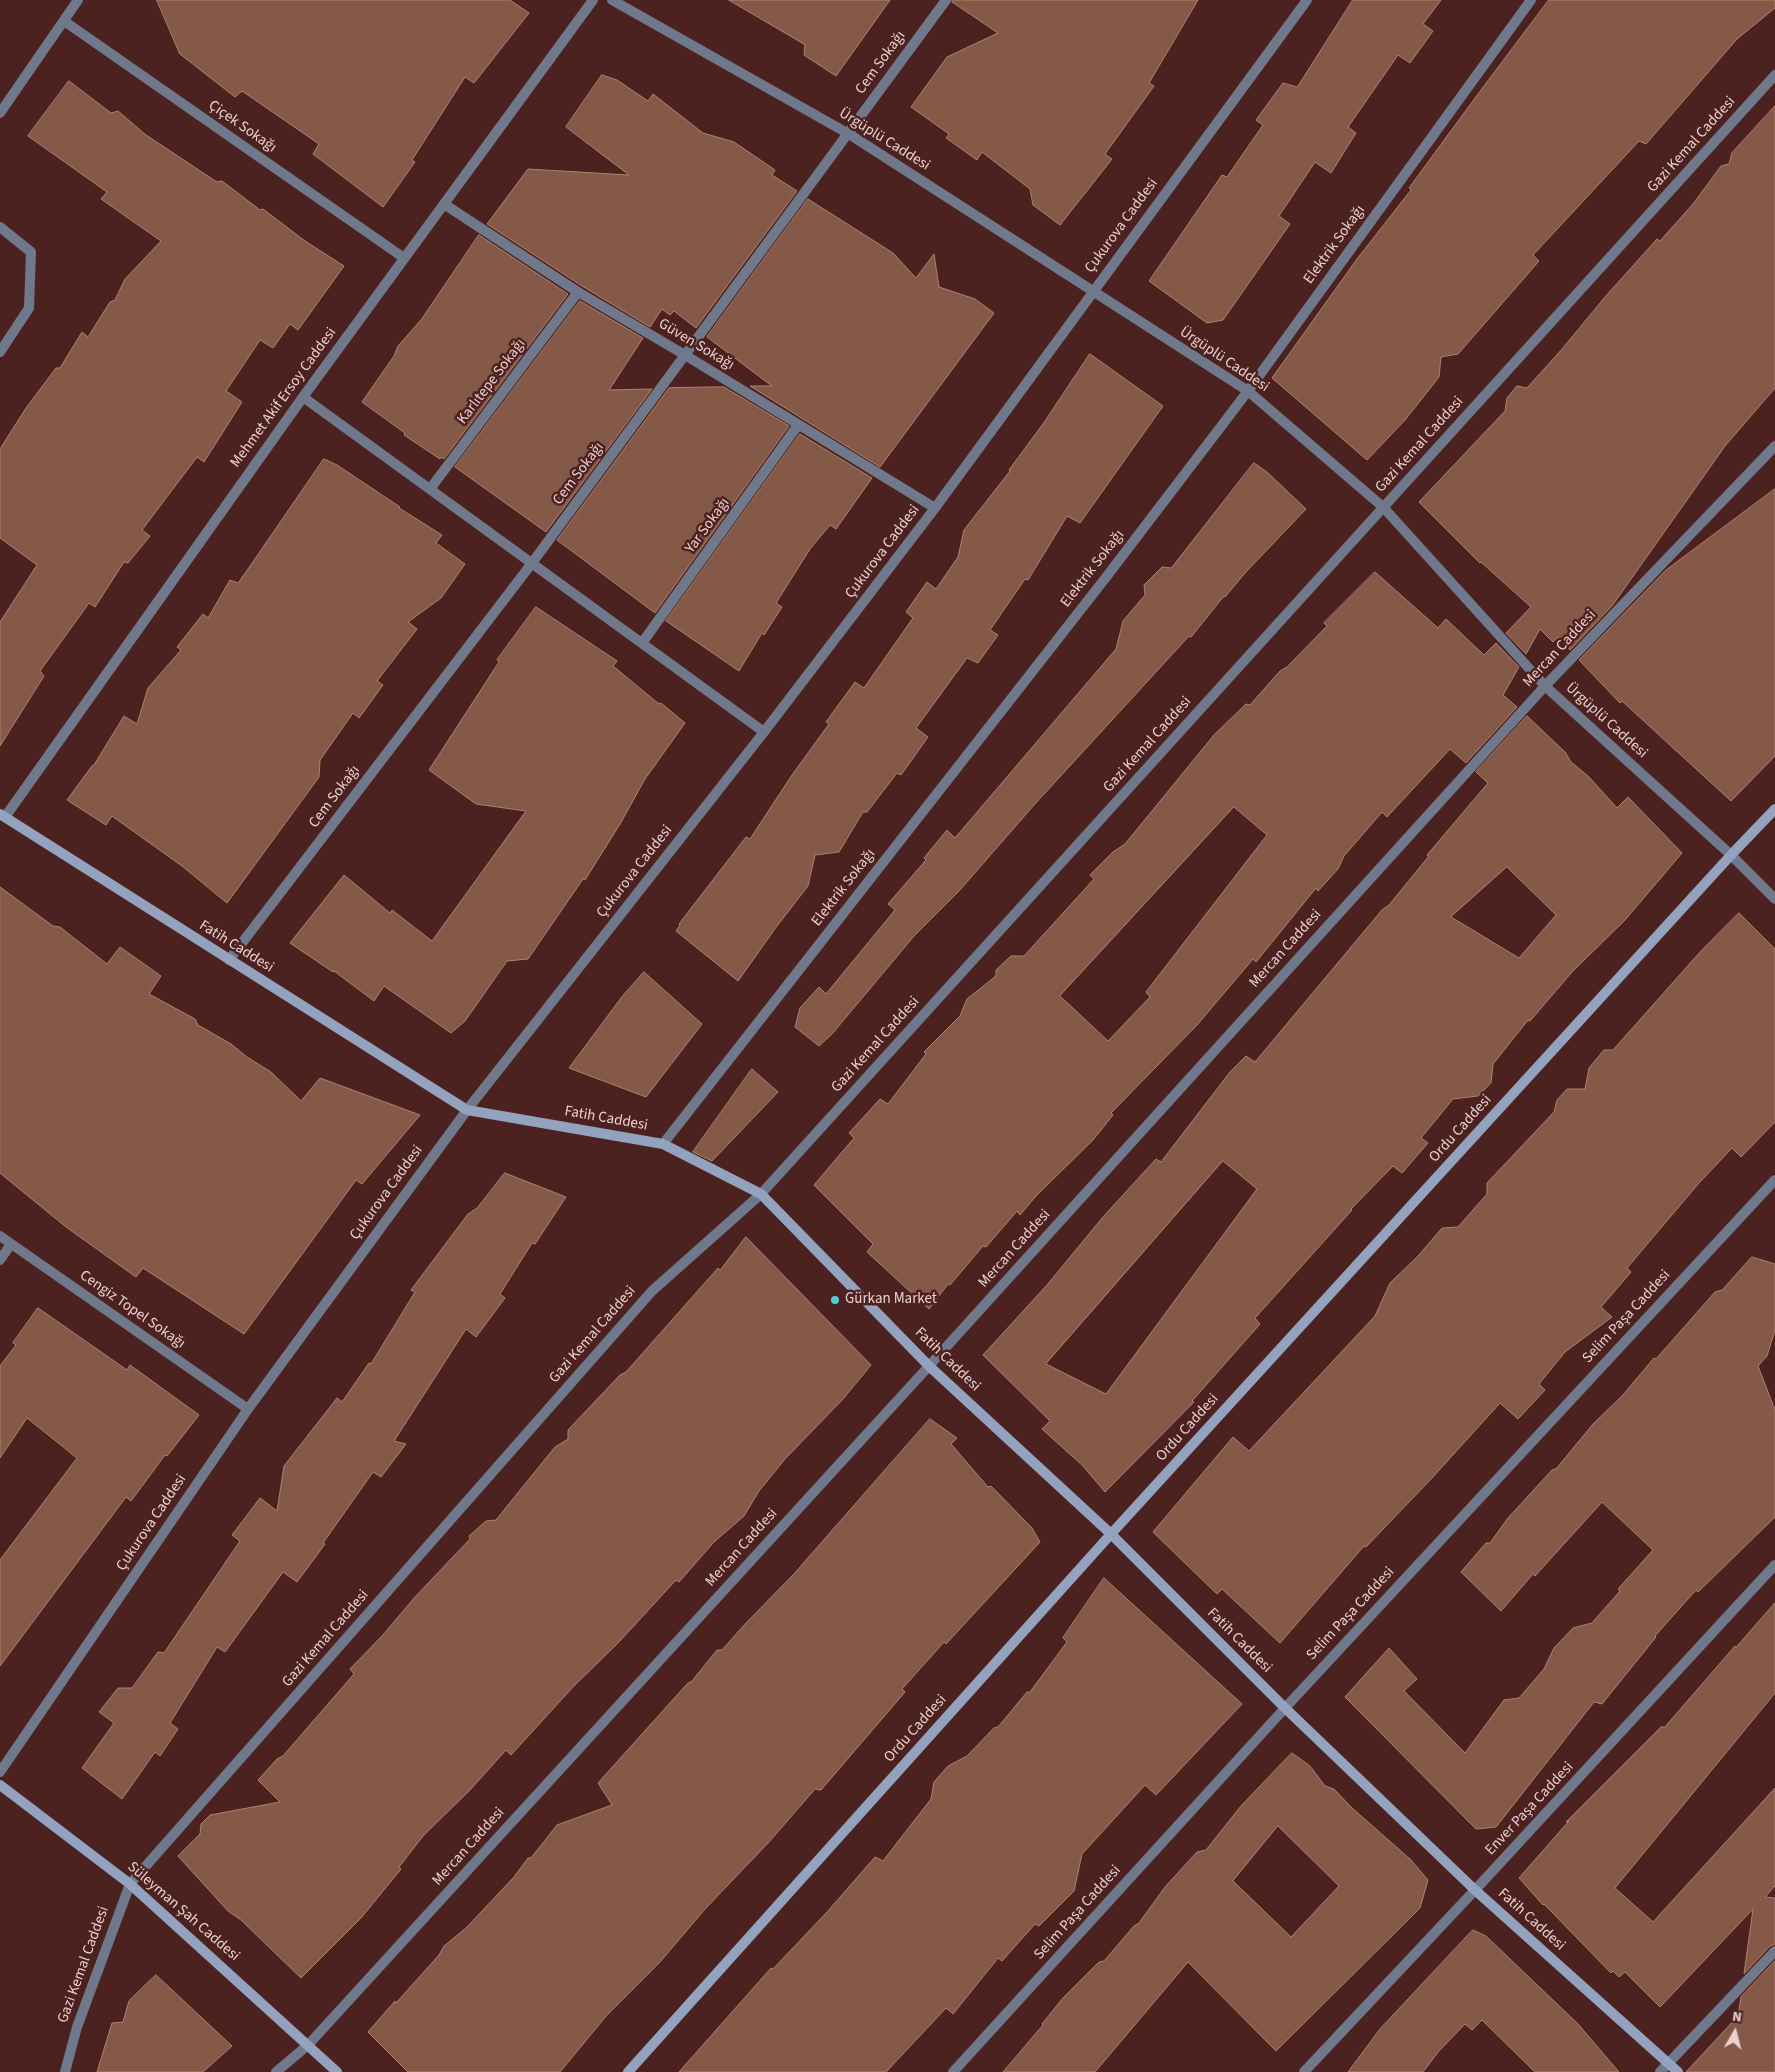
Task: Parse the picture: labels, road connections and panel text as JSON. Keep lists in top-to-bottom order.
{
  "streets": {
    "street": [
      "Cem Sokağı",
      "Çiçek Sokağı",
      "Ürgüplü Caddesi",
      "Gazi Kemal Caddesi",
      "Çukurova Caddesi",
      "Elektrik Sokağı",
      "Güven Sokağı",
      "Karlıtepe Sokağı",
      "Mehmet Akif Ersoy Caddesi",
      "Yar Sokağı",
      "Mercan Caddesi",
      "Fatih Caddesi",
      "Ordu Caddesi",
      "Cengiz Topel Sokağı",
      "Selim Paşa Caddesi",
      "Enver Paşa Caddesi",
      "Süleyman Şah Caddesi"
    ]
  },
  "crossings": [
    ["Cem Sokağı", "Ürgüplü Caddesi"],
    ["Cem Sokağı", "Güven Sokağı"],
    ["Cem Sokağı", "Fatih Caddesi"],
    ["Çiçek Sokağı", "Mehmet Akif Ersoy Caddesi"],
    ["Ürgüplü Caddesi", "Gazi Kemal Caddesi"],
    ["Ürgüplü Caddesi", "Çukurova Caddesi"],
    ["Ürgüplü Caddesi", "Elektrik Sokağı"],
    ["Ürgüplü Caddesi", "Mercan Caddesi"],
    ["Ürgüplü Caddesi", "Ordu Caddesi"],
    ["Gazi Kemal Caddesi", "Fatih Caddesi"],
    ["Gazi Kemal Caddesi", "Süleyman Şah Caddesi"],
    ["Çukurova Caddesi", "Güven Sokağı"],
    ["Çukurova Caddesi", "Fatih Caddesi"],
    ["Çukurova Caddesi", "Cengiz Topel Sokağı"],
    ["Elektrik Sokağı", "Fatih Caddesi"],
    ["Güven Sokağı", "Karlıtepe Sokağı"],
    ["Güven Sokağı", "Mehmet Akif Ersoy Caddesi"],
    ["Güven Sokağı", "Yar Sokağı"],
    ["Mehmet Akif Ersoy Caddesi", "Fatih Caddesi"],
    ["Mercan Caddesi", "Fatih Caddesi"],
    ["Mercan Caddesi", "Süleyman Şah Caddesi"],
    ["Fatih Caddesi", "Ordu Caddesi"],
    ["Fatih Caddesi", "Selim Paşa Caddesi"],
    ["Fatih Caddesi", "Enver Paşa Caddesi"]
  ],
  "places": ["Gürkan Market"],
  "north": "top"
}
